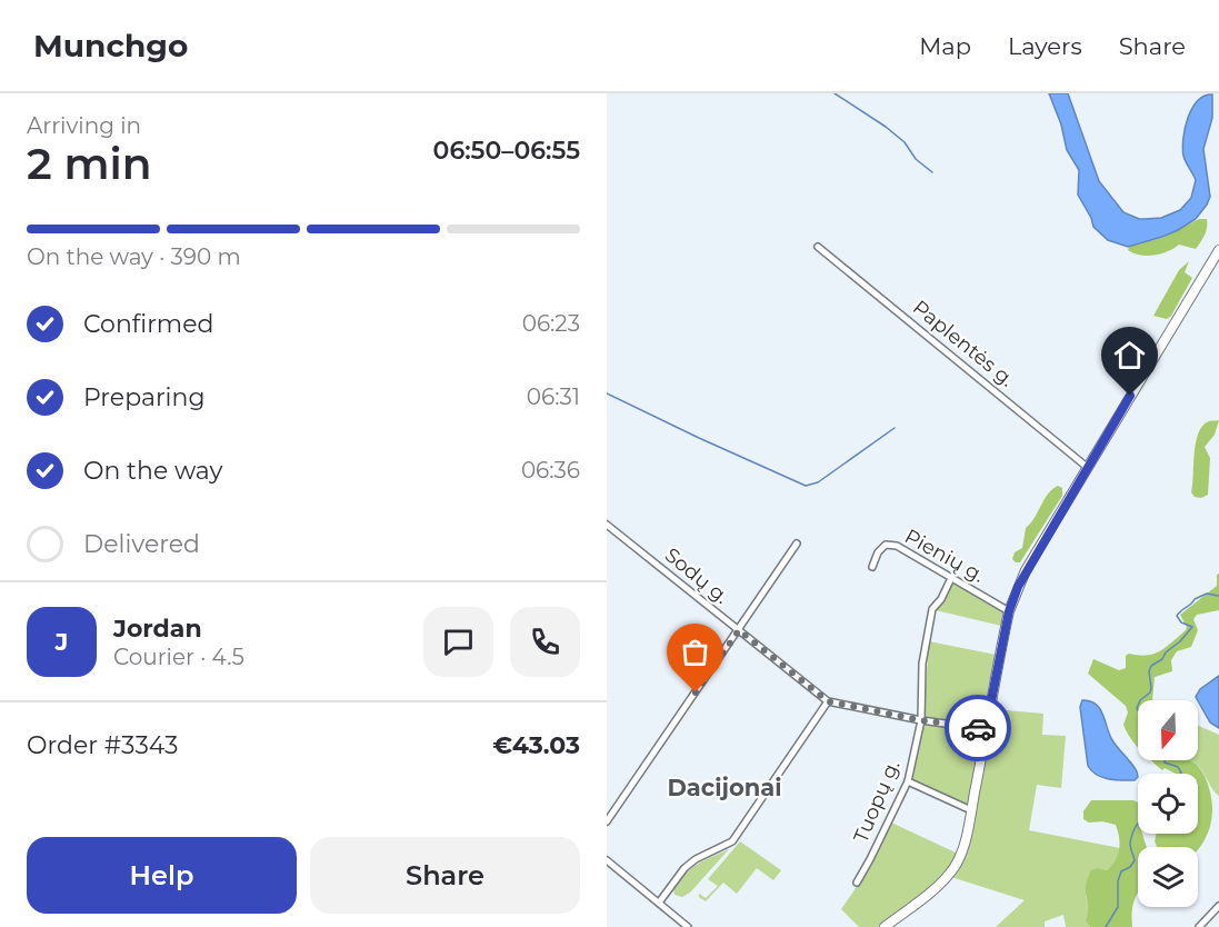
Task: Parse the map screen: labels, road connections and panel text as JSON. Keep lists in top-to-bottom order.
{
  "streets": {
    "street": [
      "Paplentės g.",
      "Pienių g.",
      "Sodų g.",
      "Tuopų g."
    ]
  },
  "crossings": [
    ["Pienių g.", "Tuopų g."],
    ["Sodų g.", "Tuopų g."]
  ],
  "districts": ["Dacijonai"],
  "north": "bottom",
  "page": {
    "header": "Munchgo",
    "nav": ["Map", "Layers", "Share"],
    "heading": ["2 min", "Arriving in", "06:50–06:55"],
    "panel": [
      "Jordan",
      "Courier · 4.5",
      "Order #3343",
      "€43.03"
    ],
    "bar": "On the way · 390 m",
    "list": [
      ["Confirmed", "06:23"],
      ["Preparing", "06:31"],
      ["On the way", "06:36"],
      "Delivered"
    ],
    "round": "J",
    "buttons": ["Help", "Share"]
  }
}
